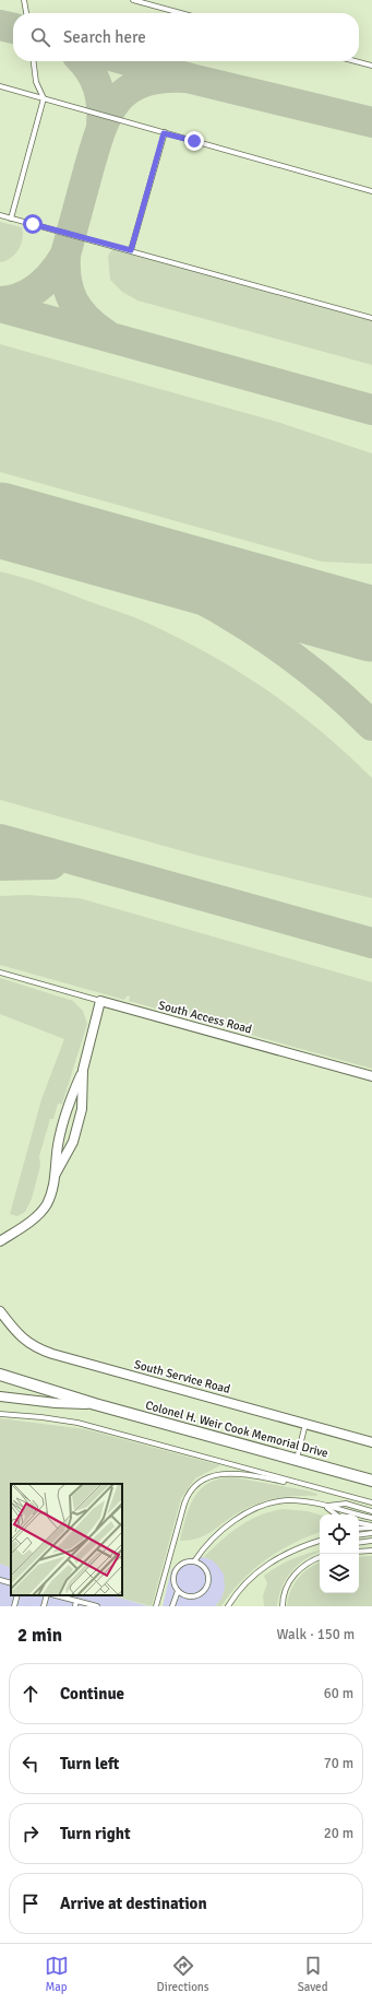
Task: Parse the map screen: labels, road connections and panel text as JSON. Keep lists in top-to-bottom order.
{
  "streets": {
    "street": ["South Access Road", "South Service Road", "Colonel H. Weir Cook Memorial Drive"]
  },
  "page": {
    "search": "Search here",
    "heading": ["2 min", "Walk · 150 m"],
    "list": [
      ["Continue", "60 m"],
      ["Turn left", "70 m"],
      ["Turn right", "20 m"],
      "Arrive at destination"
    ],
    "nav": ["Map", "Directions", "Saved"]
  }
}
